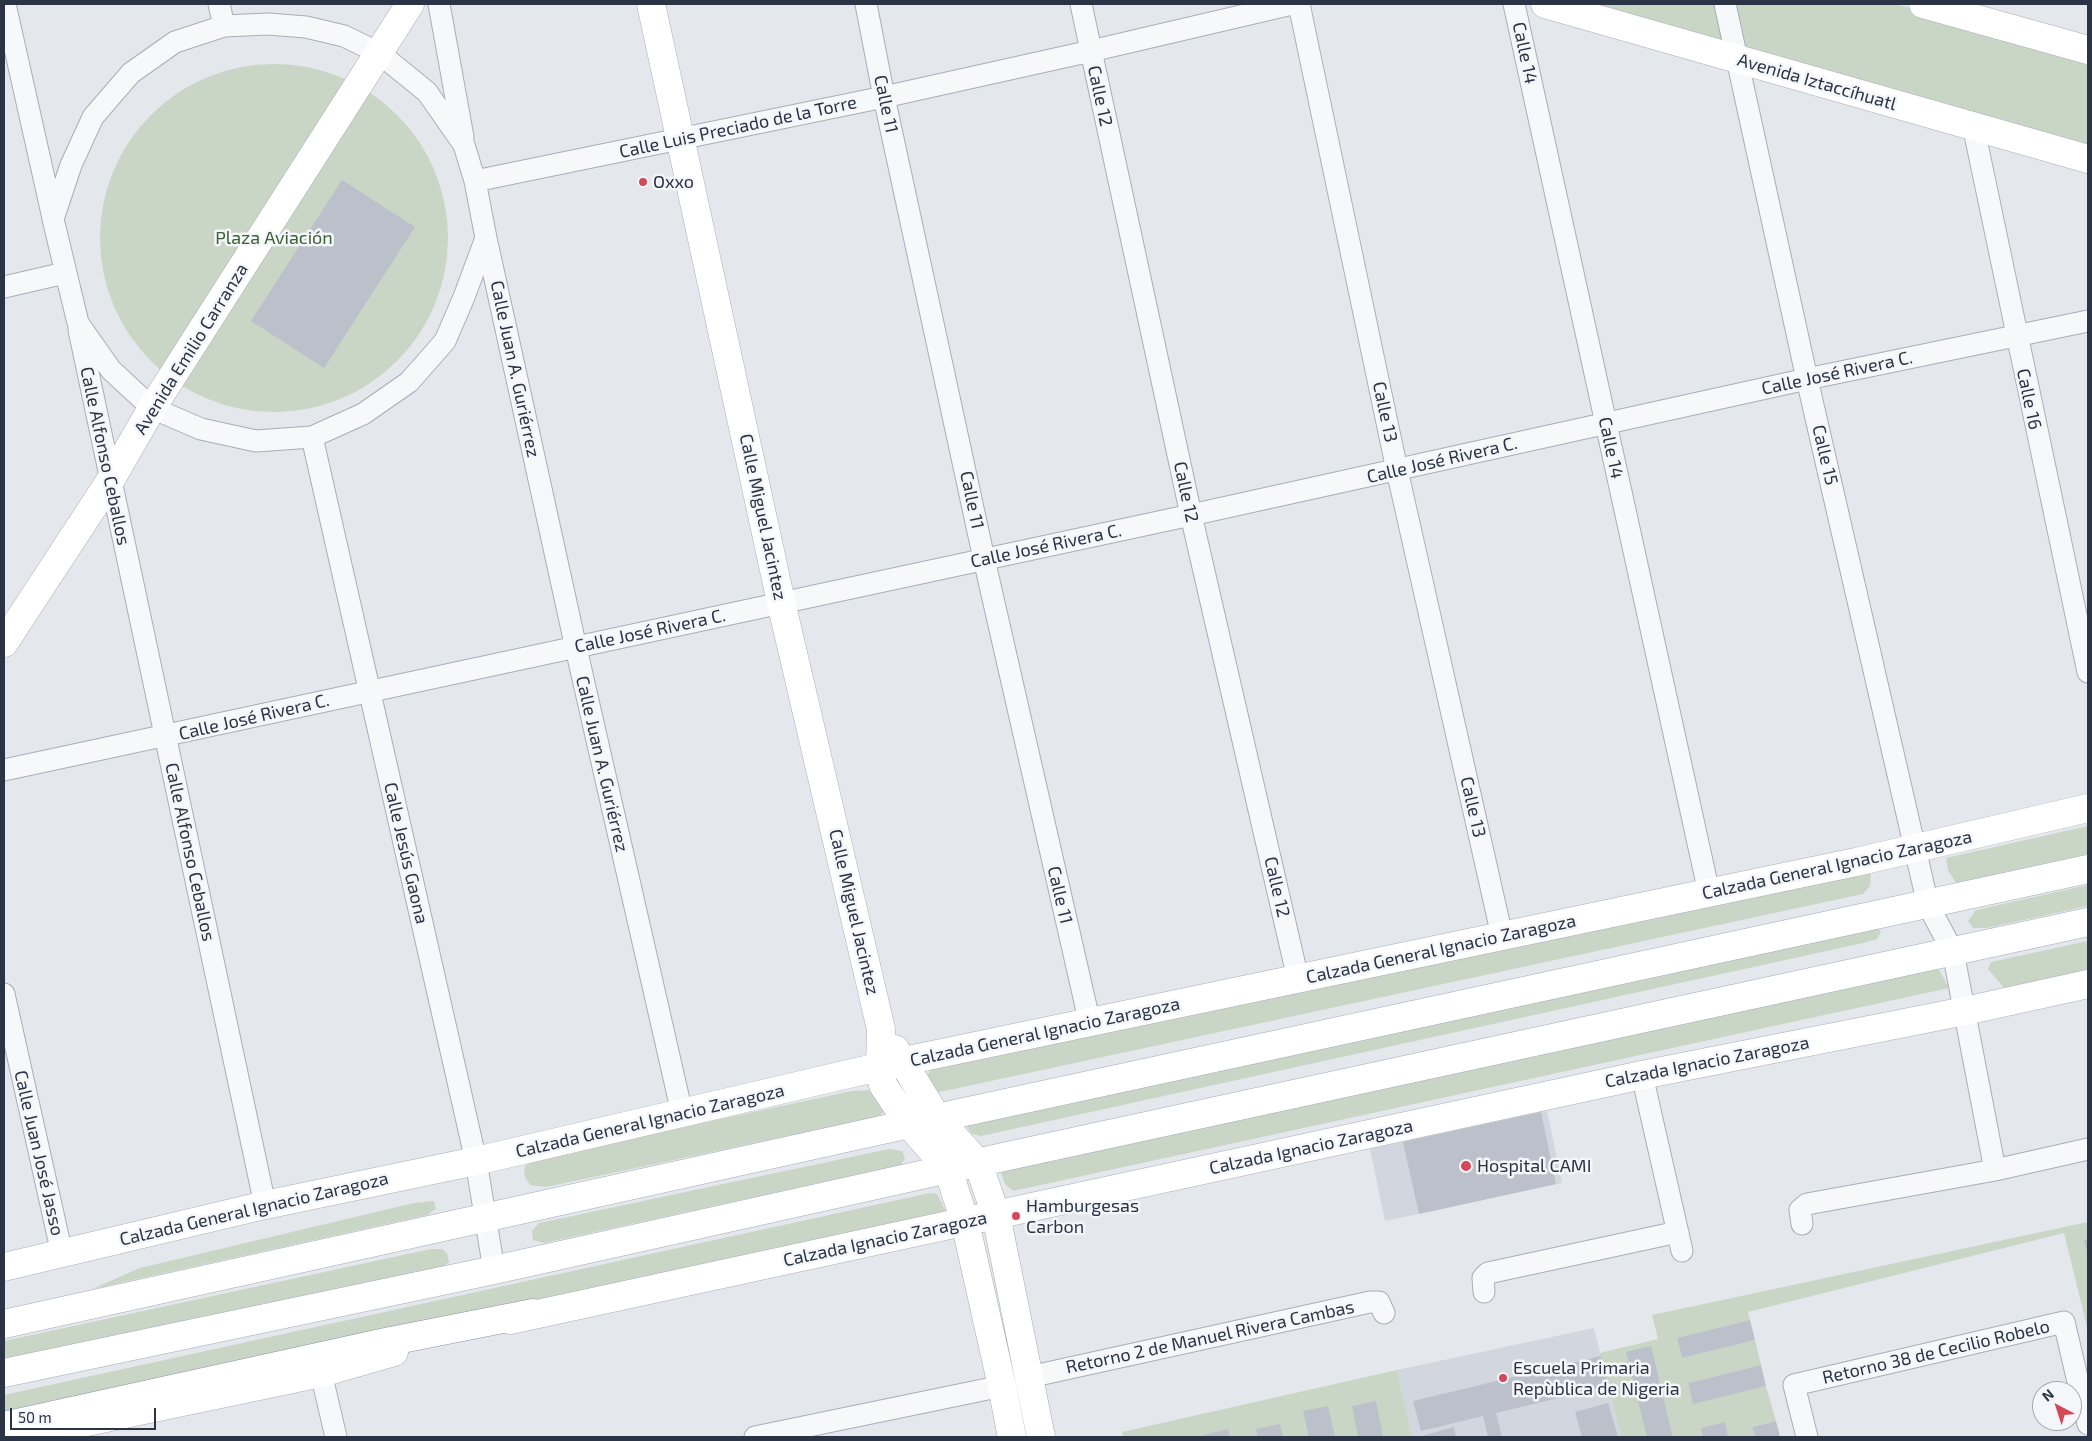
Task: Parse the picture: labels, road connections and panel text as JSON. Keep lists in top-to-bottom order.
{
  "streets": {
    "main road": [
      "Avenida Iztaccíhuatl",
      "Avenida Emilio Carranza",
      "Calle Miguel Jacintez",
      "Calzada General Ignacio Zaragoza",
      "Calzada Ignacio Zaragoza"
    ],
    "street": [
      "Calle 14",
      "Calle 12",
      "Calle 11",
      "Calle Luis Preciado de la Torre",
      "Calle Juan A. Guriérrez",
      "Calle José Rivera C.",
      "Calle 16",
      "Calle 13",
      "Calle 15",
      "Calle Alfonso Ceballos",
      "Calle Jesús Gaona",
      "Calle Juan José Jasso",
      "Retorno 2 de Manuel Rivera Cambas",
      "Retorno 38 de Cecilio Robelo"
    ]
  },
  "crossings": [
    ["Calle 14", "Calle José Rivera C."],
    ["Calle 14", "Calzada General Ignacio Zaragoza"],
    ["Avenida Iztaccíhuatl", "Calle 16"],
    ["Avenida Iztaccíhuatl", "Calle 15"],
    ["Calle 12", "Calle Luis Preciado de la Torre"],
    ["Calle 12", "Calle José Rivera C."],
    ["Calle 12", "Calzada General Ignacio Zaragoza"],
    ["Calle 11", "Calle Luis Preciado de la Torre"],
    ["Calle 11", "Calle José Rivera C."],
    ["Calle 11", "Calzada General Ignacio Zaragoza"],
    ["Calle Luis Preciado de la Torre", "Calle Juan A. Guriérrez"],
    ["Calle Luis Preciado de la Torre", "Calle Miguel Jacintez"],
    ["Avenida Emilio Carranza", "Calle Alfonso Ceballos"],
    ["Calle Juan A. Guriérrez", "Calle José Rivera C."],
    ["Calle Juan A. Guriérrez", "Calzada General Ignacio Zaragoza"],
    ["Calle José Rivera C.", "Calle 16"],
    ["Calle José Rivera C.", "Calle 13"],
    ["Calle José Rivera C.", "Calle 15"],
    ["Calle José Rivera C.", "Calle Alfonso Ceballos"],
    ["Calle José Rivera C.", "Calle Miguel Jacintez"],
    ["Calle José Rivera C.", "Calle Jesús Gaona"],
    ["Calle 13", "Calzada General Ignacio Zaragoza"],
    ["Calle 15", "Calzada General Ignacio Zaragoza"],
    ["Calle 15", "Calzada Ignacio Zaragoza"],
    ["Calle Alfonso Ceballos", "Calzada General Ignacio Zaragoza"],
    ["Calle Miguel Jacintez", "Calzada General Ignacio Zaragoza"],
    ["Calle Jesús Gaona", "Calzada General Ignacio Zaragoza"],
    ["Calzada General Ignacio Zaragoza", "Calle Juan José Jasso"]
  ],
  "parks": ["Plaza Aviación"],
  "places": [
    "Oxxo",
    "Hospital CAMI",
    "Hamburgesas Carbon",
    "Escuela Primaria Repùblica de Nigeria"
  ],
  "scale_bar": "50 m",
  "north": "top left"
}
